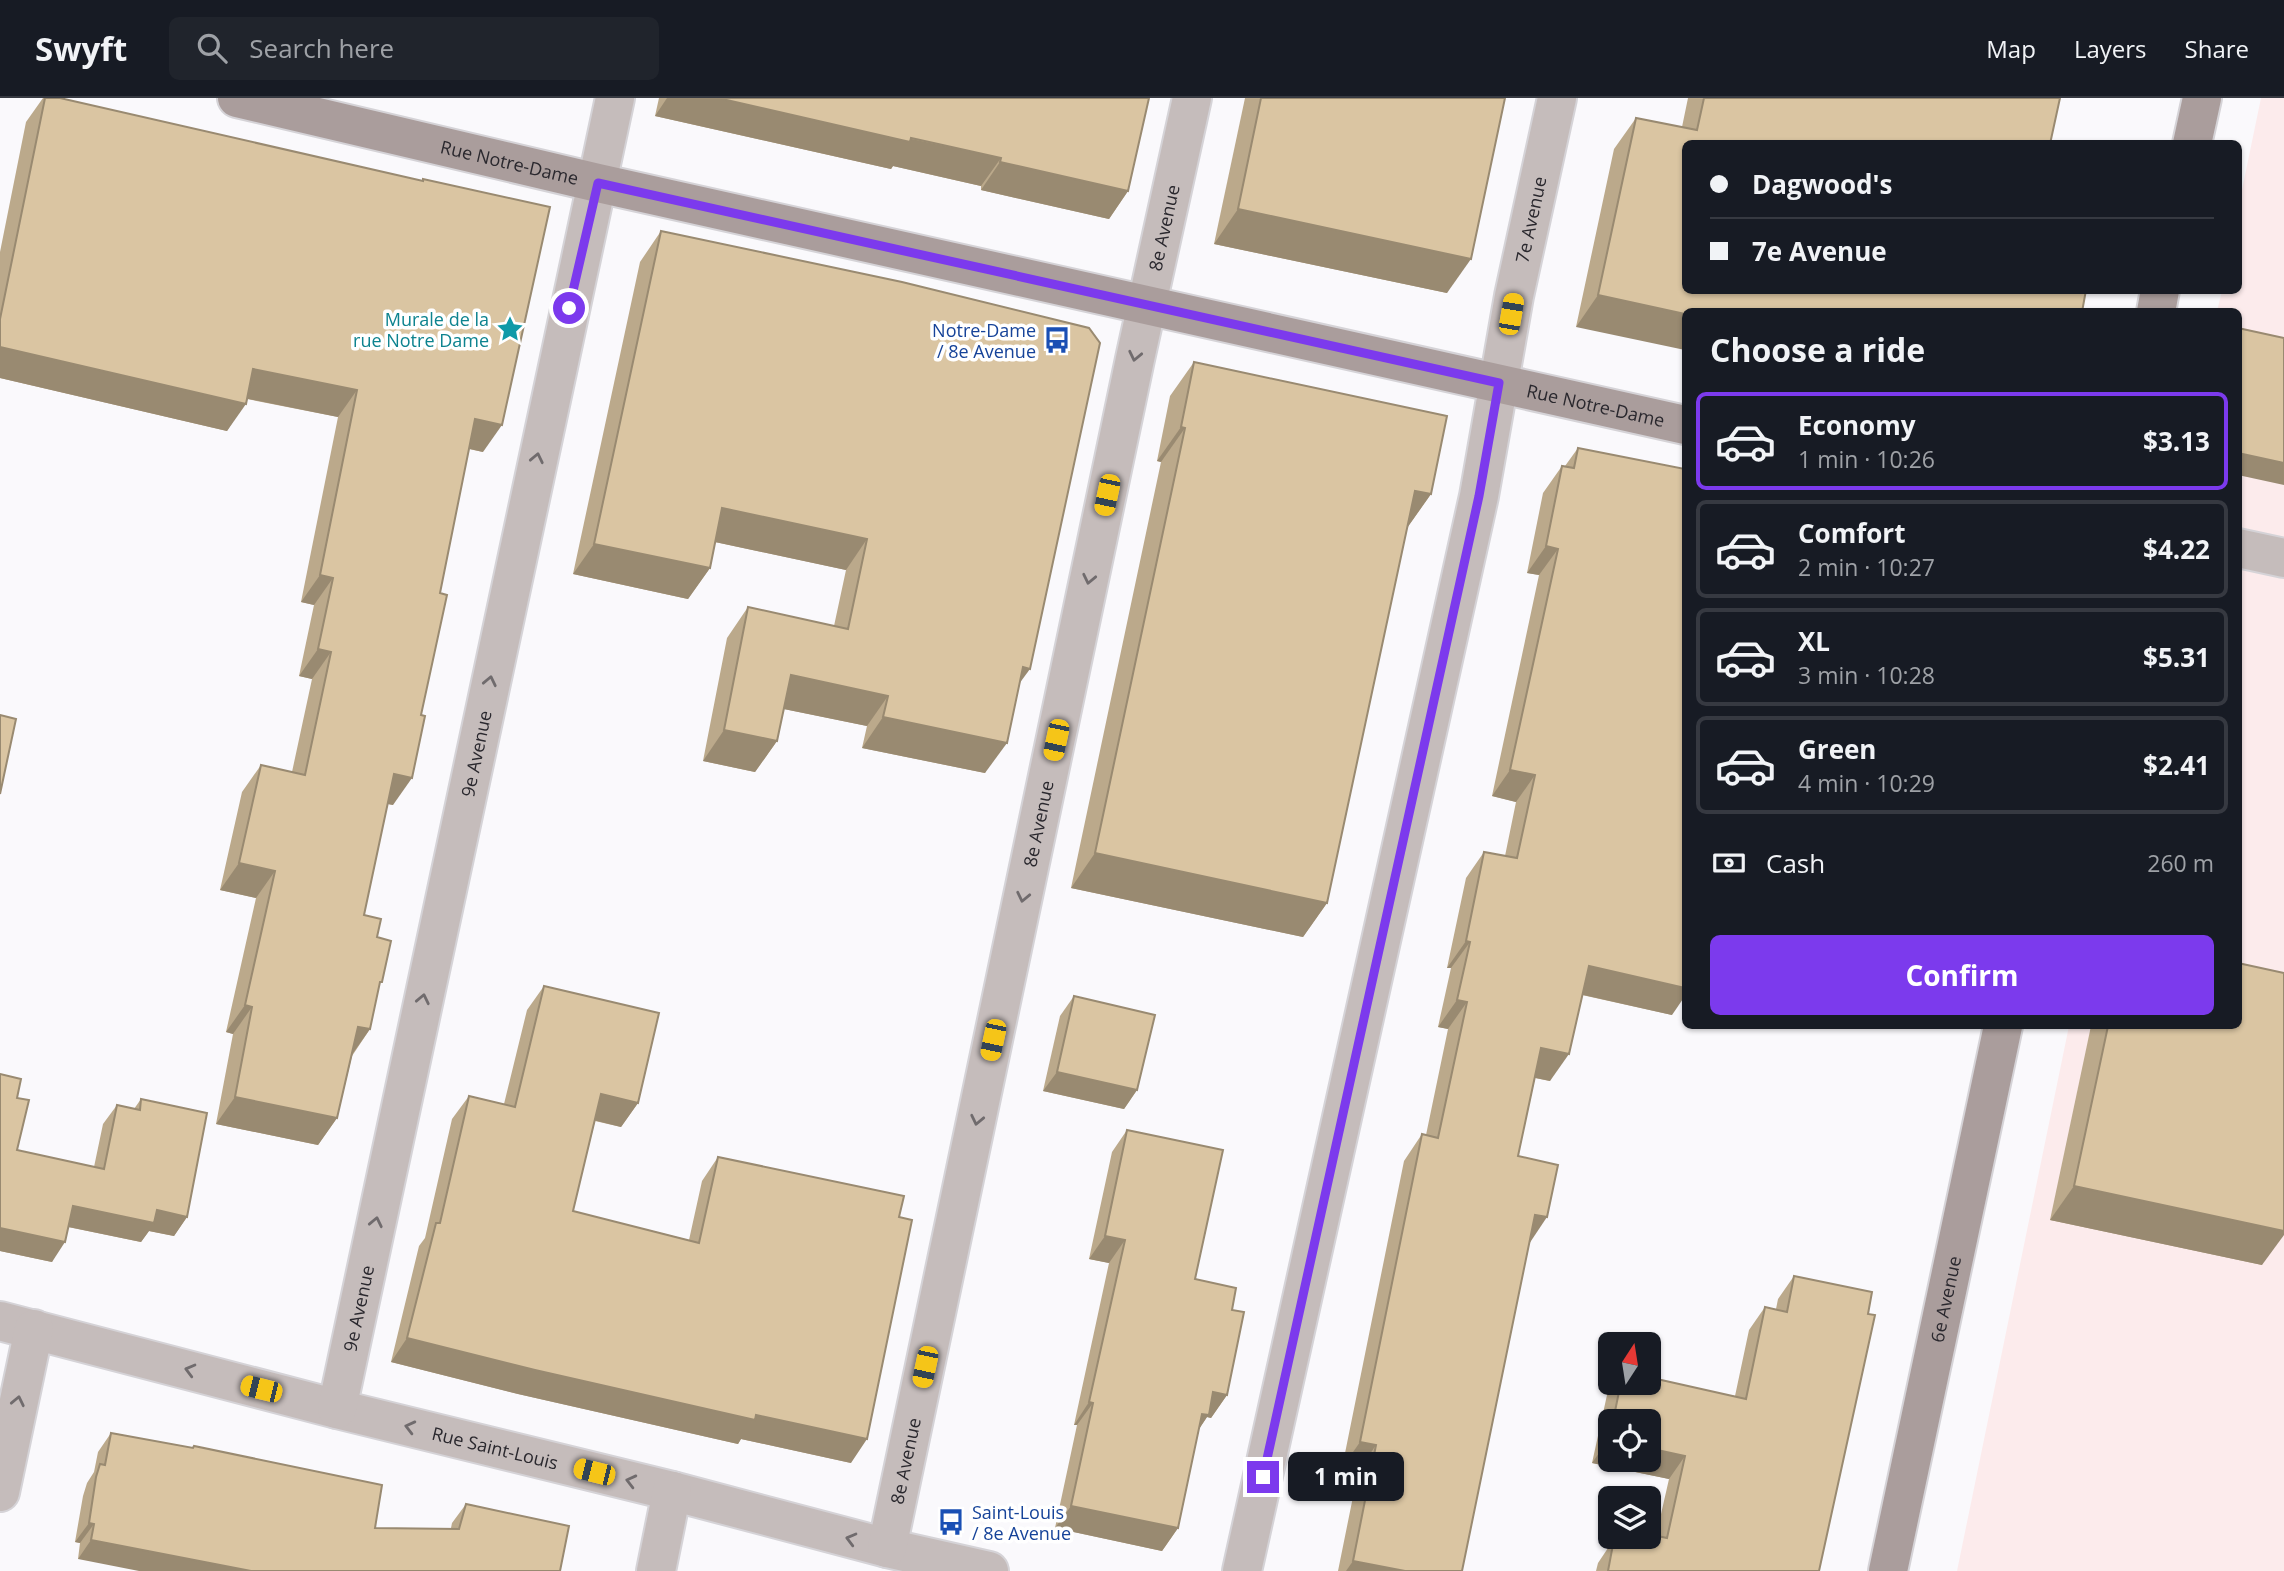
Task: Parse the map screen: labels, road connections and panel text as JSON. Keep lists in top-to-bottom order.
{
  "streets": {
    "street": [
      "Rue Notre-Dame",
      "7e Avenue",
      "8e Avenue",
      "9e Avenue",
      "6e Avenue",
      "Rue Saint-Louis"
    ]
  },
  "crossings": [
    ["Rue Notre-Dame", "7e Avenue"],
    ["Rue Notre-Dame", "8e Avenue"],
    ["Rue Notre-Dame", "9e Avenue"],
    ["8e Avenue", "Rue Saint-Louis"],
    ["9e Avenue", "Rue Saint-Louis"]
  ],
  "one_way": ["8e Avenue", "9e Avenue", "Rue Saint-Louis"],
  "places": {
    "place": ["Murale de la rue Notre Dame"],
    "bus stop": ["Notre-Dame / 8e Avenue", "Saint-Louis / 8e Avenue"]
  },
  "north": "top",
  "page": {
    "header": "Swyft",
    "search": "Search here",
    "nav": ["Map", "Layers", "Share"],
    "banner": ["Dagwood's", "7e Avenue"],
    "heading": "Choose a ride",
    "list": [
      {
        "name": "Economy",
        "note": "1 min · 10:26",
        "value": "$3.13"
      },
      {
        "name": "Comfort",
        "note": "2 min · 10:27",
        "value": "$4.22"
      },
      {
        "name": "XL",
        "note": "3 min · 10:28",
        "value": "$5.31"
      },
      {
        "name": "Green",
        "note": "4 min · 10:29",
        "value": "$2.41"
      }
    ],
    "pay": ["Cash", "260 m"],
    "buttons": "Confirm",
    "bubble": "1 min"
  }
}
